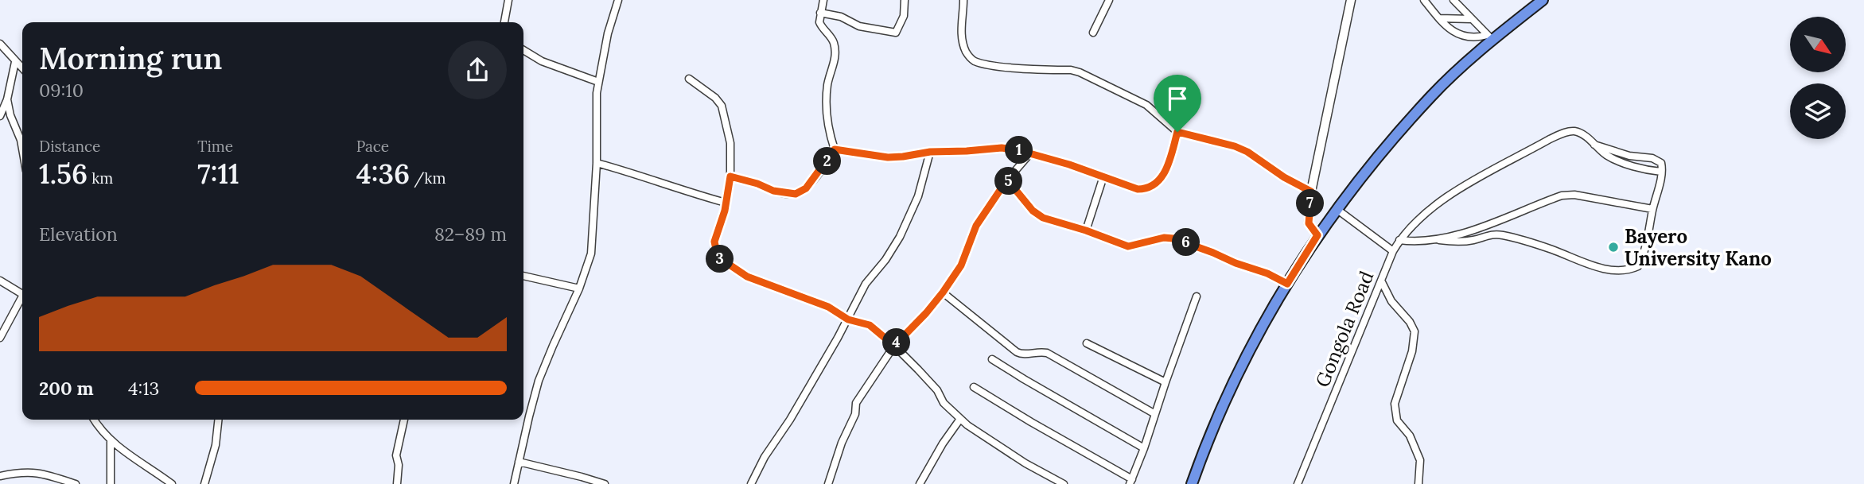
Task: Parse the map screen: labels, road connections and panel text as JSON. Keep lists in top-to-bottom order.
{
  "streets": {
    "street": ["Gongola Road"]
  },
  "places": ["Bayero University Kano"],
  "north": "bottom right",
  "page": {
    "heading": ["Morning run", "09:10"],
    "stats": [
      ["Distance", "1.56 km"],
      ["Time", "7:11"],
      ["Pace", "4:36 /km"]
    ],
    "pins": [
      "1",
      "2",
      "5",
      "7",
      "6",
      "3",
      "4"
    ],
    "chart": ["Elevation", "82–89 m"],
    "list": [
      {
        "name": "200 m",
        "note": "4:13"
      }
    ]
  }
}
